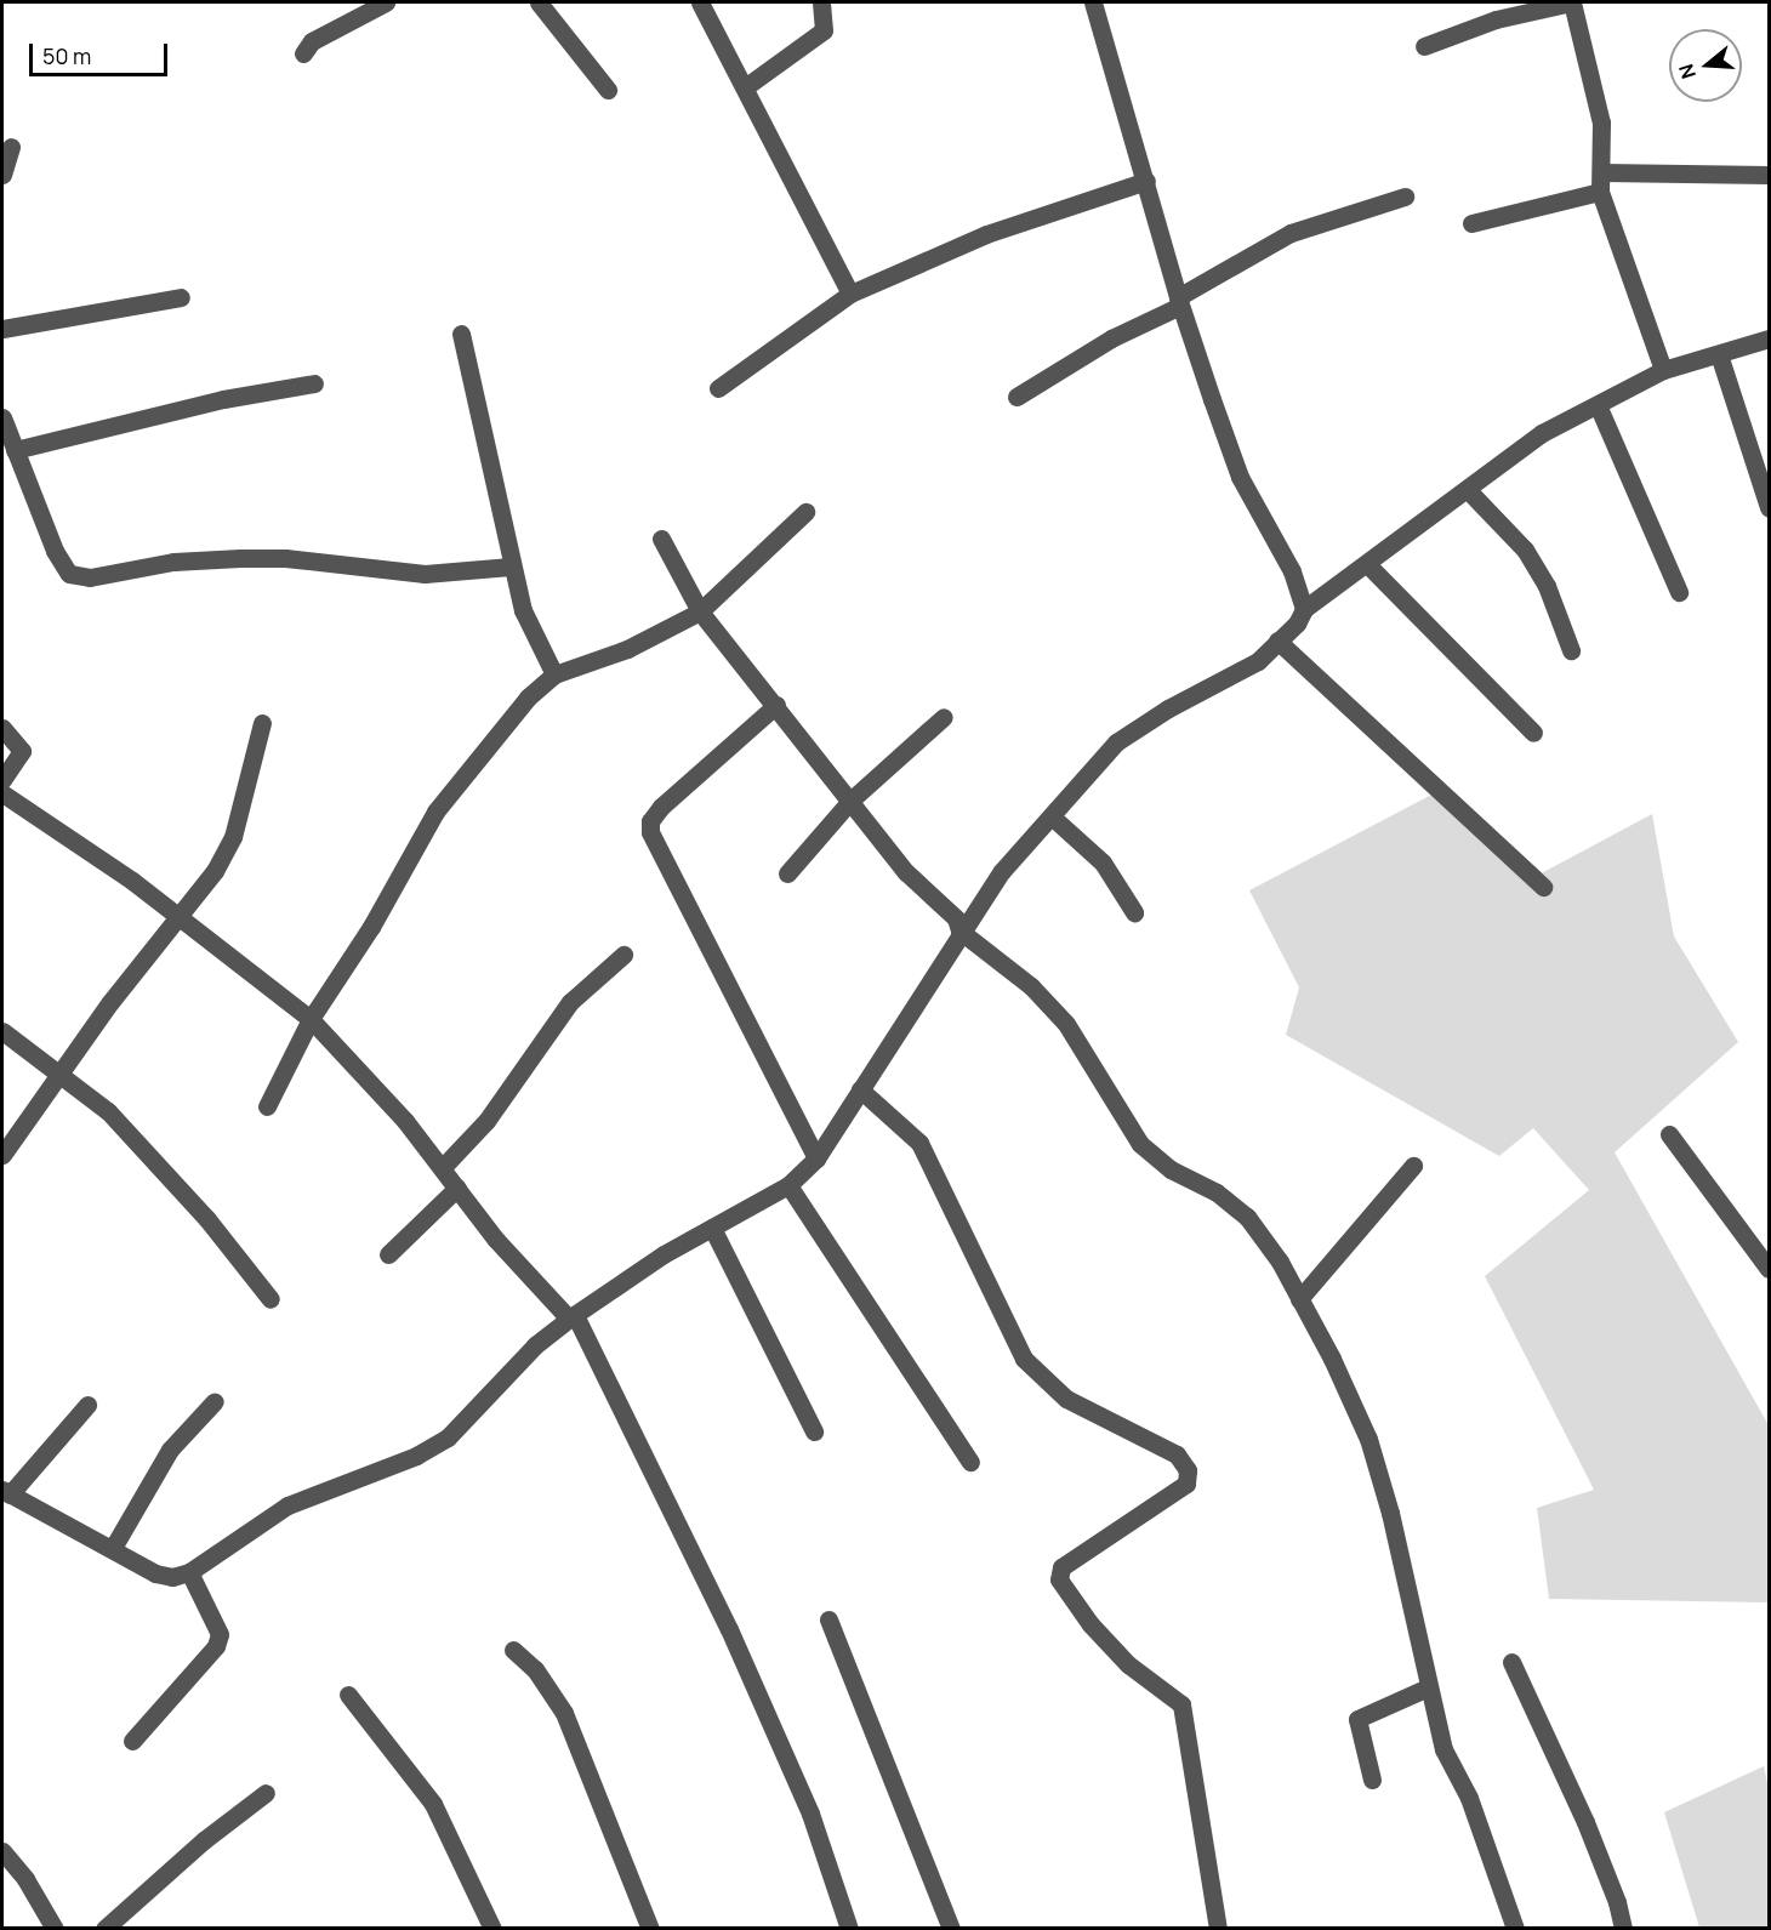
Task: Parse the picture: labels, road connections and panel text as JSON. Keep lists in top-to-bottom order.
{
  "scale_bar": "50 m",
  "north": "left"
}
